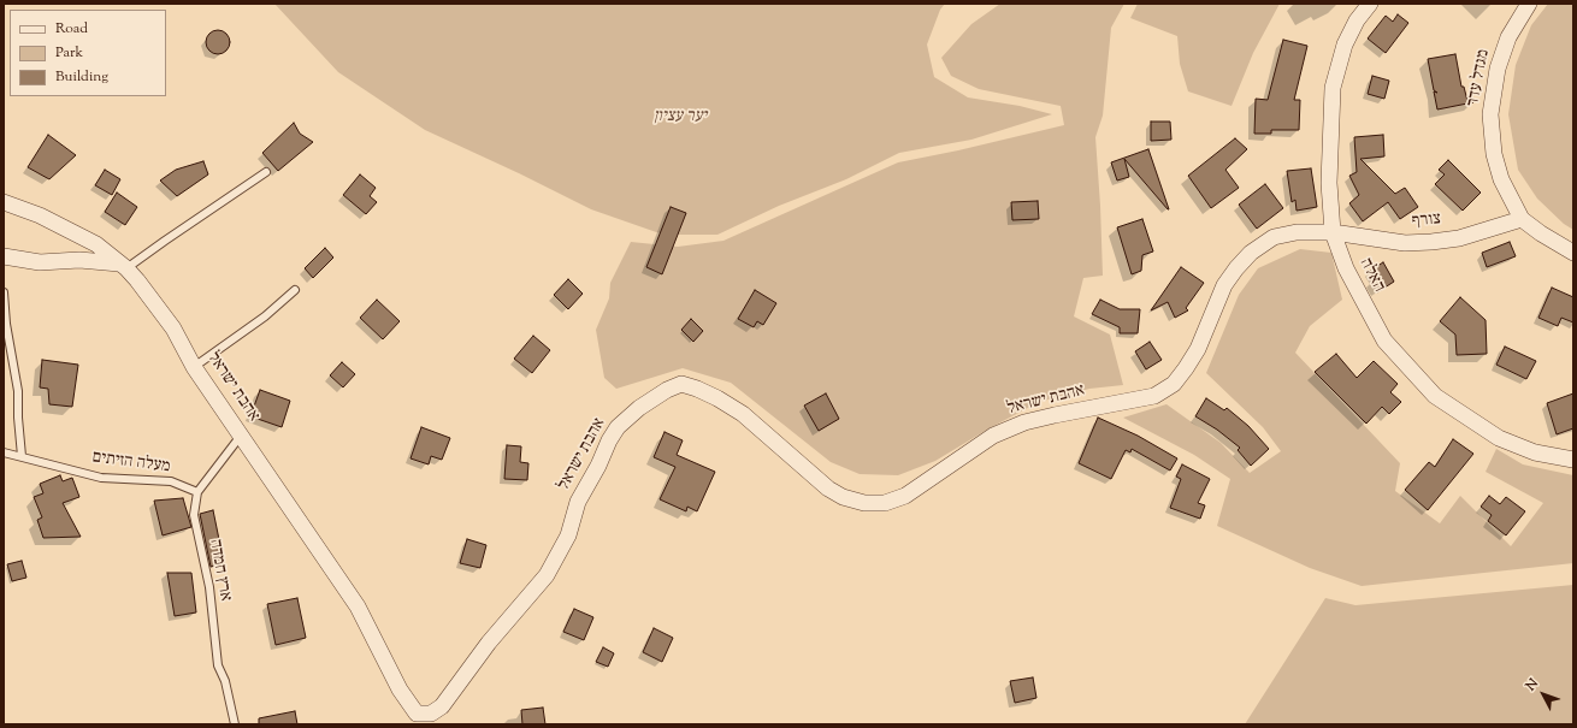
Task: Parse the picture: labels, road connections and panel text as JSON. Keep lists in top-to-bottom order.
{
  "streets": {
    "street": [
      "מגדל עדר",
      "צורף",
      "האלה",
      "אהבת ישראל"
    ],
    "lane": ["מעלה הזיתים", "ארץ חמדה"]
  },
  "crossings": [
    ["מגדל עדר", "צורף"],
    ["צורף", "האלה"],
    ["צורף", "אהבת ישראל"],
    ["האלה", "אהבת ישראל"],
    ["אהבת ישראל", "ארץ חמדה"],
    ["מעלה הזיתים", "ארץ חמדה"]
  ],
  "parks": ["יער עציון"],
  "legend": ["Road", "Park", "Building"],
  "north": "top left"
}
